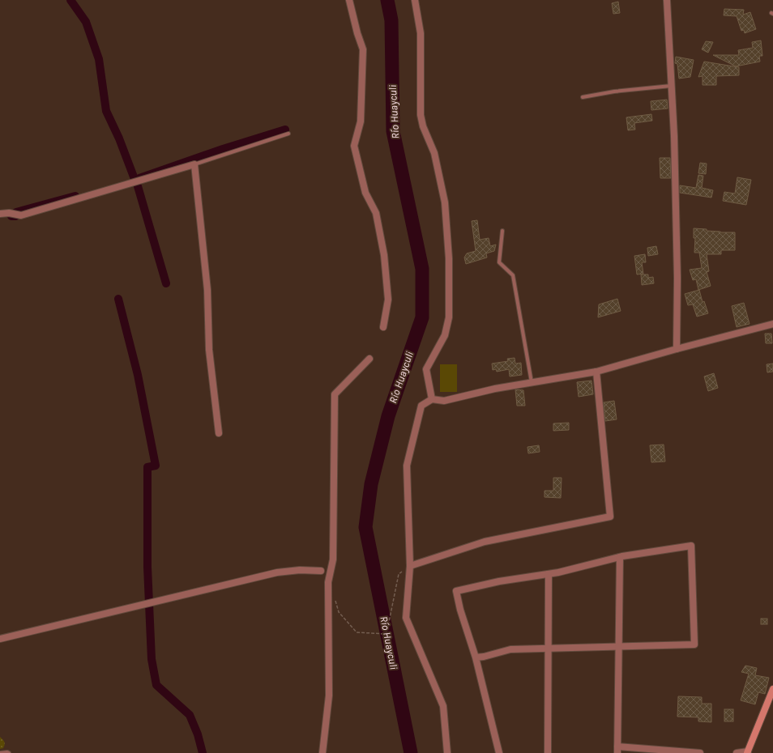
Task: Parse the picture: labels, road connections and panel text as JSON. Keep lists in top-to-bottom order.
{
  "water": ["Río Huayculi"]
}
